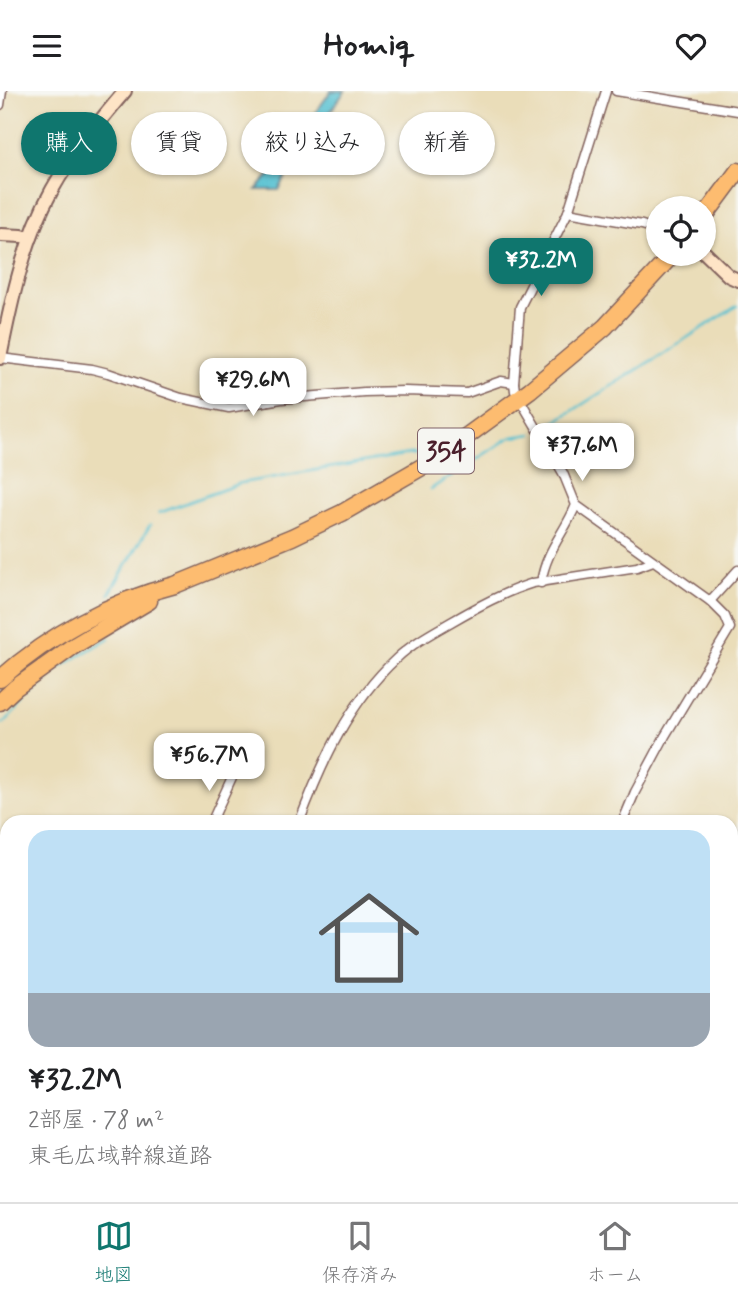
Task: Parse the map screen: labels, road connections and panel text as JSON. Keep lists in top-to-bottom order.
{
  "streets": {
    "highway": ["354"]
  },
  "page": {
    "header": "Homiq",
    "chip": [
      "購入",
      "賃貸",
      "絞り込み",
      "新着"
    ],
    "price": [
      "¥32.2M",
      "¥29.6M",
      "¥37.6M",
      "¥56.7M"
    ],
    "list": [
      {
        "name": "¥32.2M",
        "note": "2部屋 · 78 m² · 東毛広域幹線道路"
      }
    ],
    "tabs": ["地図", "保存済み", "ホーム"]
  }
}
